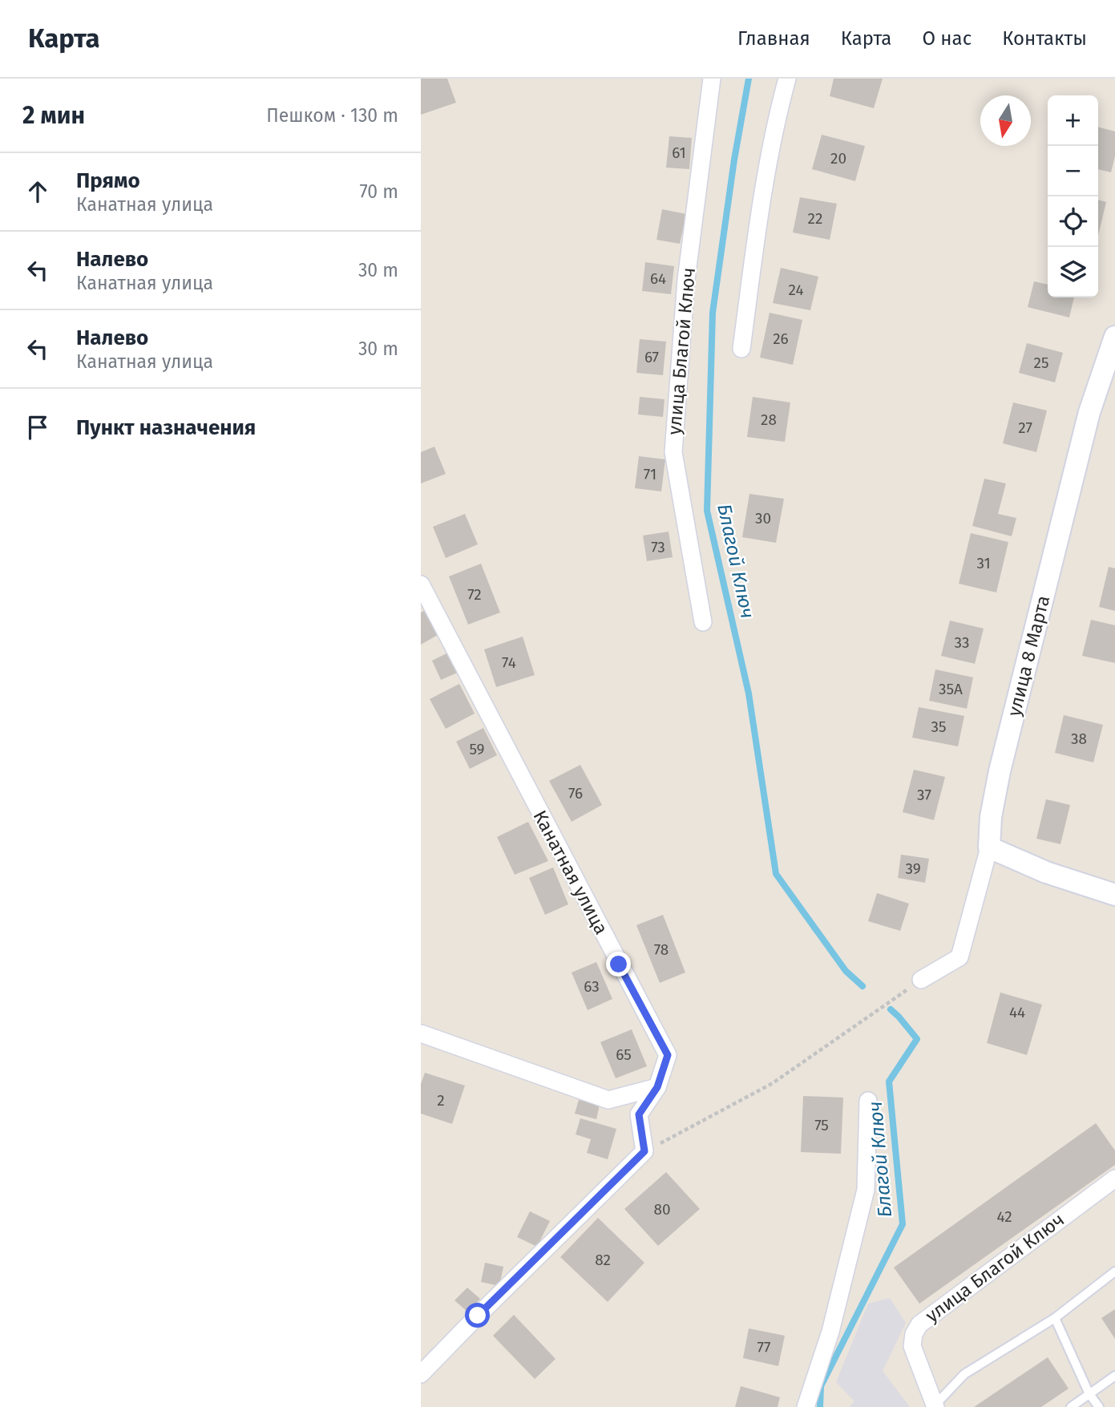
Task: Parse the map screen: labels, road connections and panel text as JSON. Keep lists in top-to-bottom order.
{
  "streets": {
    "street": ["улица Благой Ключ", "улица 8 Марта", "Канатная улица"]
  },
  "water": ["Благой Ключ"],
  "house_numbers": [
    "61",
    "20",
    "22",
    "64",
    "24",
    "26",
    "67",
    "25",
    "28",
    "27",
    "71",
    "30",
    "73",
    "31",
    "72",
    "33",
    "74",
    "35А",
    "35",
    "38",
    "59",
    "76",
    "37",
    "39",
    "78",
    "63",
    "44",
    "65",
    "2",
    "75",
    "80",
    "42",
    "82",
    "77"
  ],
  "north": "bottom",
  "page": {
    "header": "Карта",
    "nav": [
      "Главная",
      "Карта",
      "О нас",
      "Контакты"
    ],
    "heading": ["2 мин", "Пешком · 130 m"],
    "map_buttons": ["+", "−"],
    "list": [
      ["Прямо", "Канатная улица", "70 m"],
      ["Налево", "Канатная улица", "30 m"],
      ["Налево", "Канатная улица", "30 m"],
      "Пункт назначения"
    ]
  }
}
